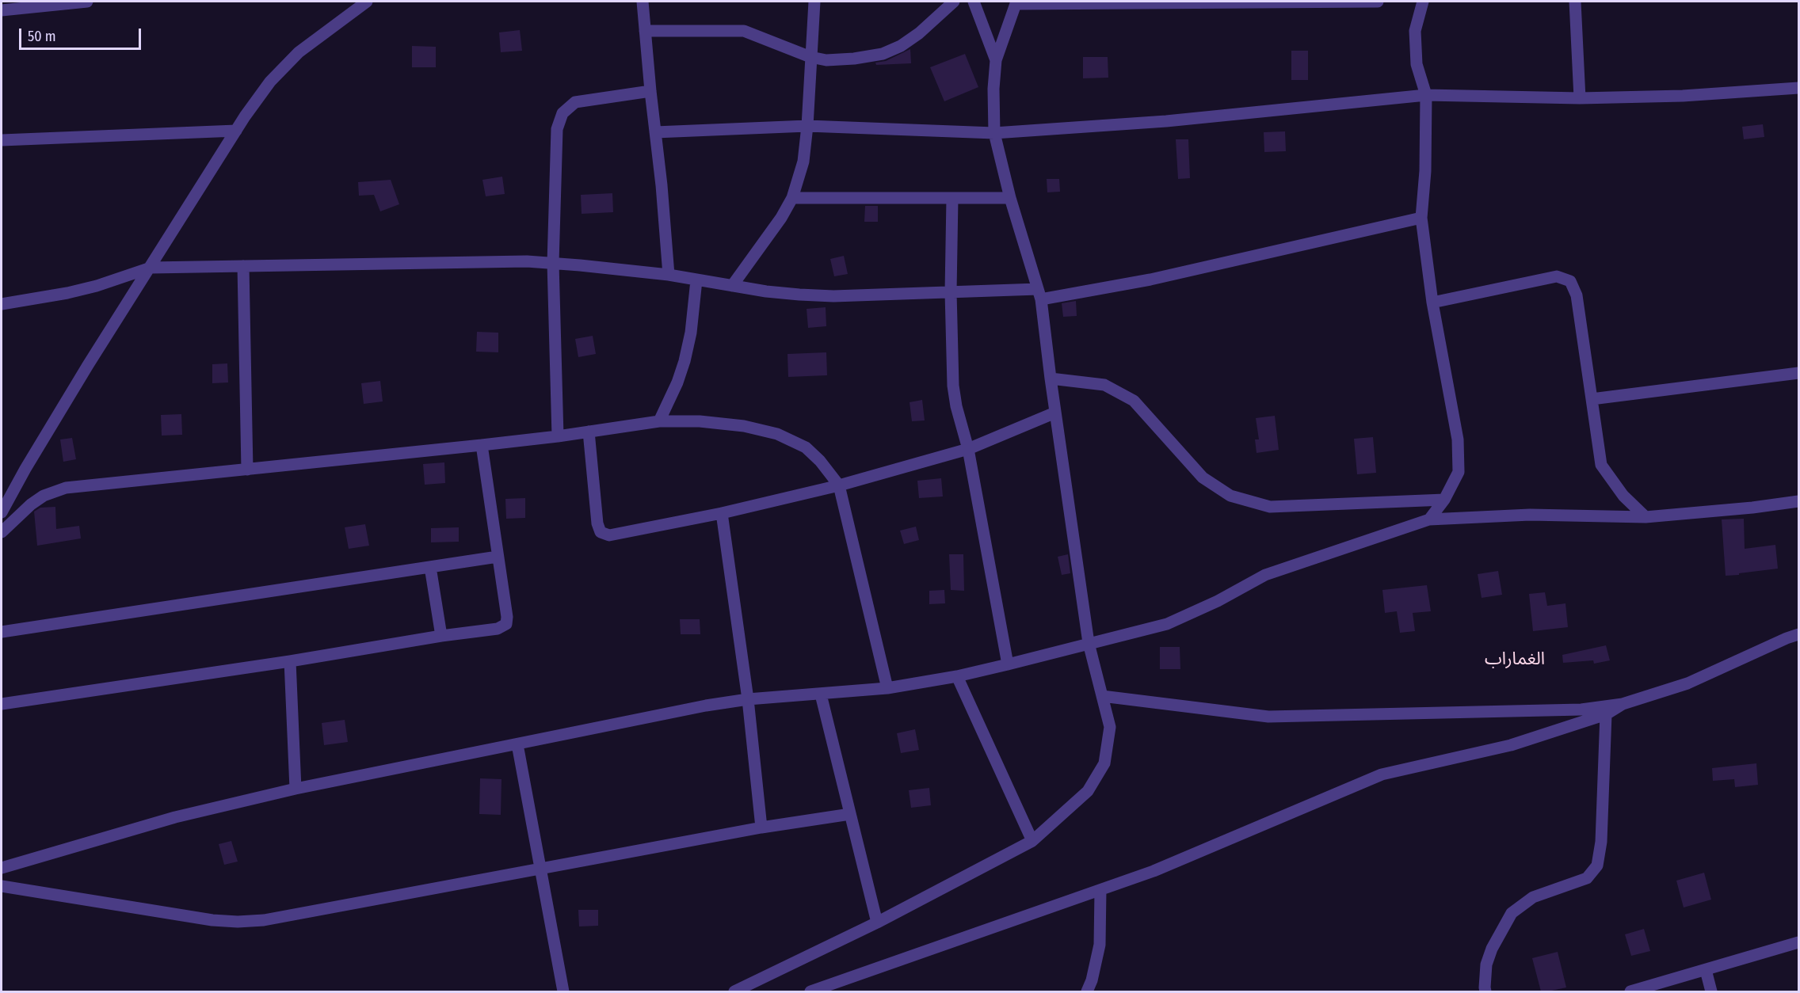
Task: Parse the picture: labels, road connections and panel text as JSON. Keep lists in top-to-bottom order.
{
  "districts": ["الغماراب"],
  "scale_bar": "50 m"
}
